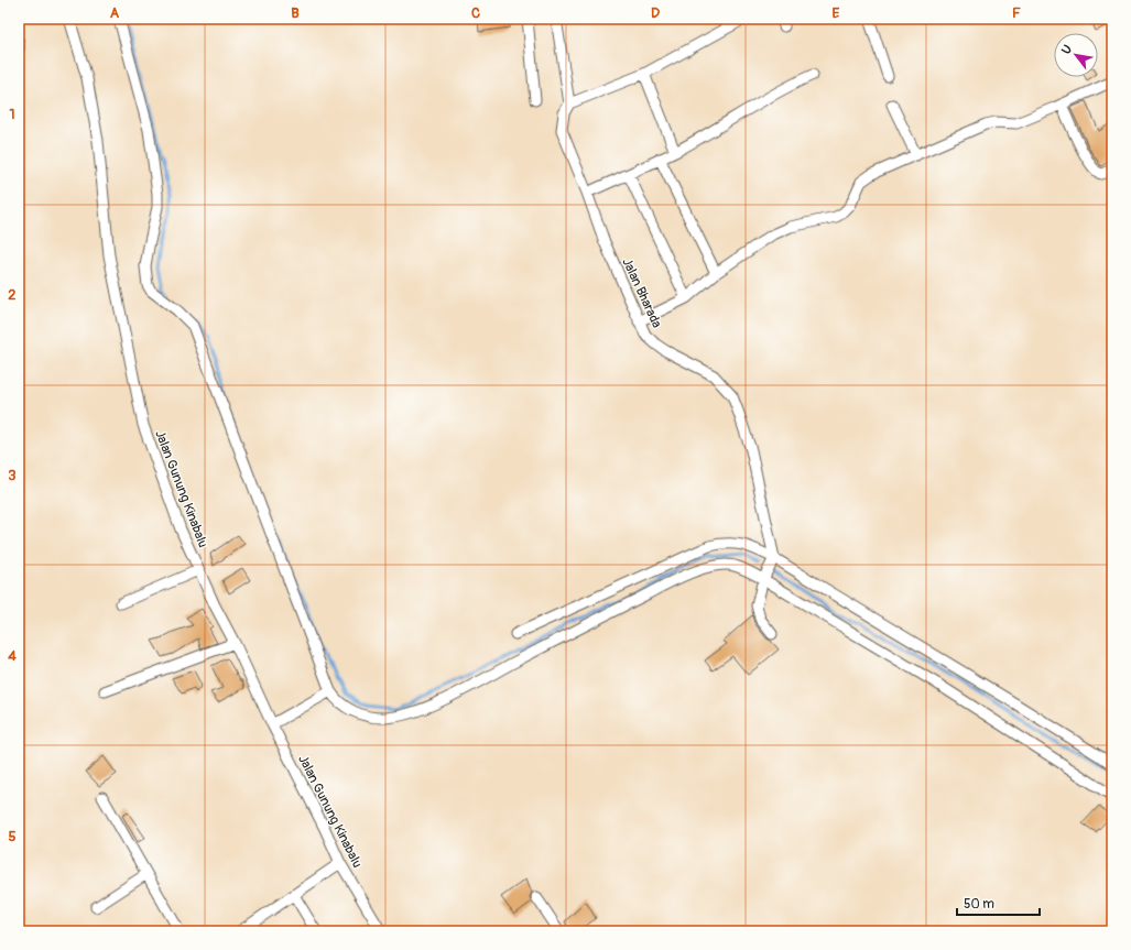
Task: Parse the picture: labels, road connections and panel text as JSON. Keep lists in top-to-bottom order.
{
  "streets": {
    "street": ["Jalan Bharada", "Jalan Gunung Kinabalu"]
  },
  "scale_bar": "50 m",
  "north": "top left",
  "grid": {
    "columns": [
      "A",
      "B",
      "C",
      "D",
      "E",
      "F"
    ],
    "rows": [
      "1",
      "2",
      "3",
      "4",
      "5"
    ]
  }
}
